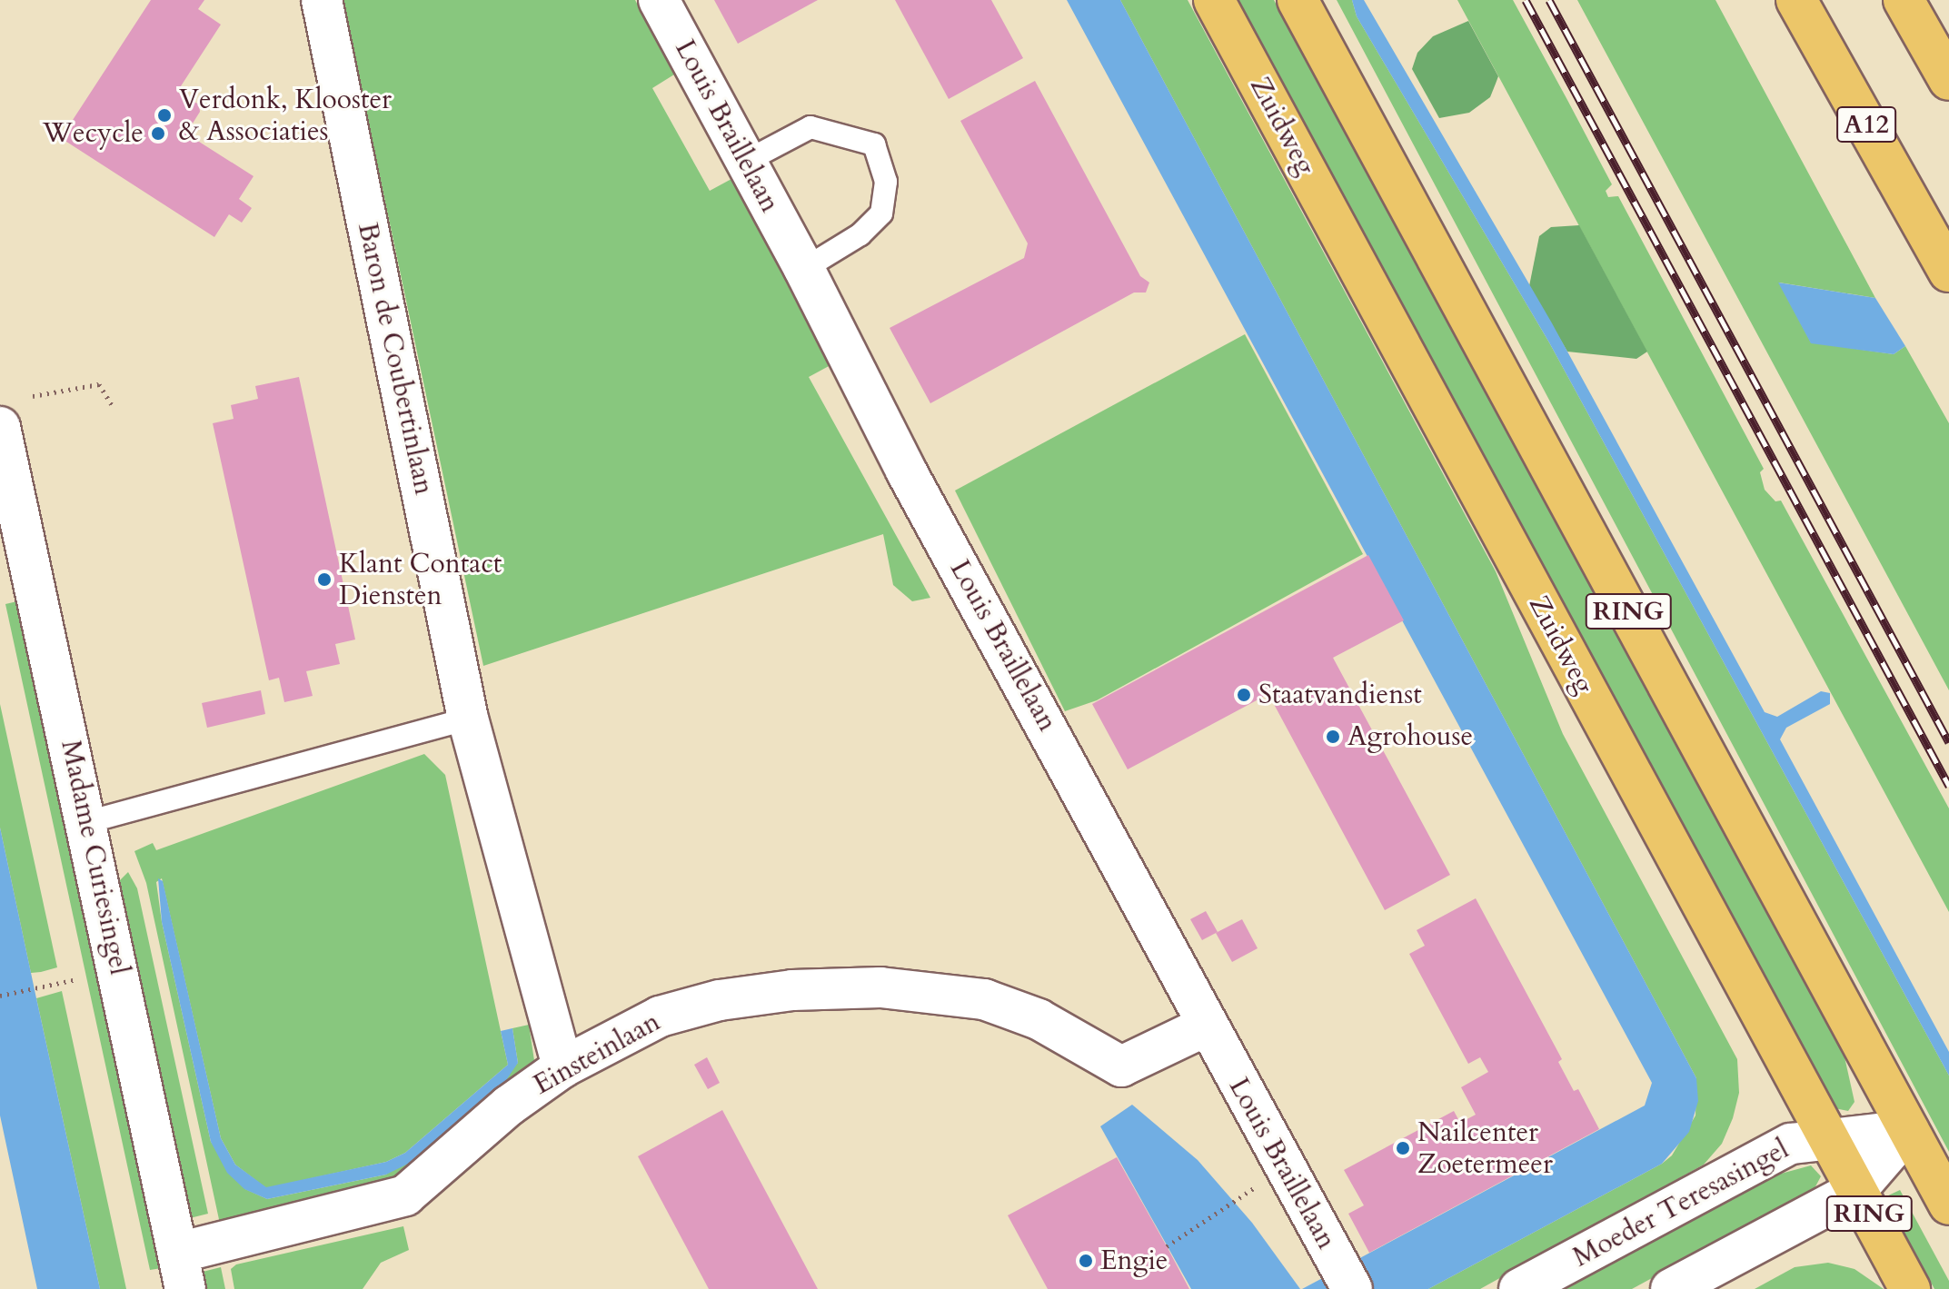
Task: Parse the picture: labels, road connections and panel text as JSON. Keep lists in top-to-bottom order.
{
  "streets": {
    "main road": ["A12", "Zuidweg", "RING"],
    "street": [
      "Louis Braillelaan",
      "Baron de Coubertinlaan",
      "Madame Curiesingel",
      "Einsteinlaan",
      "Moeder Teresasingel"
    ]
  },
  "crossings": [
    ["Louis Braillelaan", "Einsteinlaan"],
    ["Zuidweg", "Moeder Teresasingel"],
    ["Baron de Coubertinlaan", "Einsteinlaan"],
    ["RING", "Moeder Teresasingel"],
    ["Madame Curiesingel", "Einsteinlaan"]
  ],
  "places": [
    "Verdonk, Klooster & Associaties",
    "Wecycle",
    "Klant Contact Diensten",
    "Staatvandienst",
    "Agrohouse",
    "Nailcenter Zoetermeer",
    "Engie"
  ]
}
